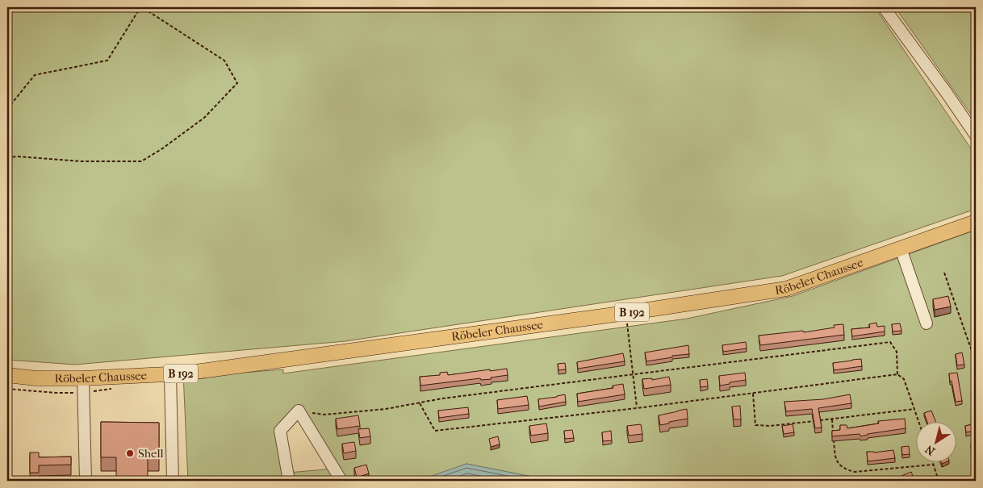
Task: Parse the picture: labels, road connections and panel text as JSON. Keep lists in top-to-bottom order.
{
  "streets": {
    "main road": ["Röbeler Chaussee", "B 192"]
  },
  "places": ["Shell"],
  "north": "bottom left"
}
